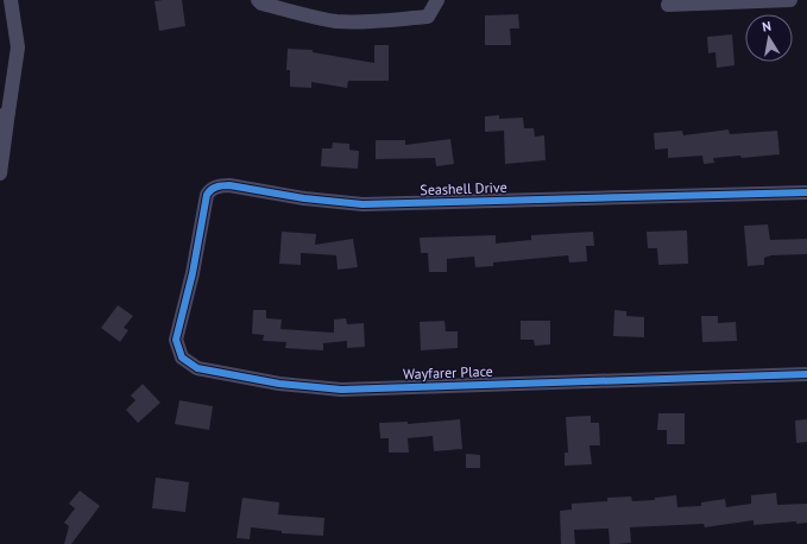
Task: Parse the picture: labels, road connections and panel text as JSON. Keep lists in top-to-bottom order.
{
  "streets": {
    "street": ["Seashell Drive", "Wayfarer Place"]
  },
  "crossings": [
    ["Seashell Drive", "Wayfarer Place"]
  ],
  "north": "top"
}
